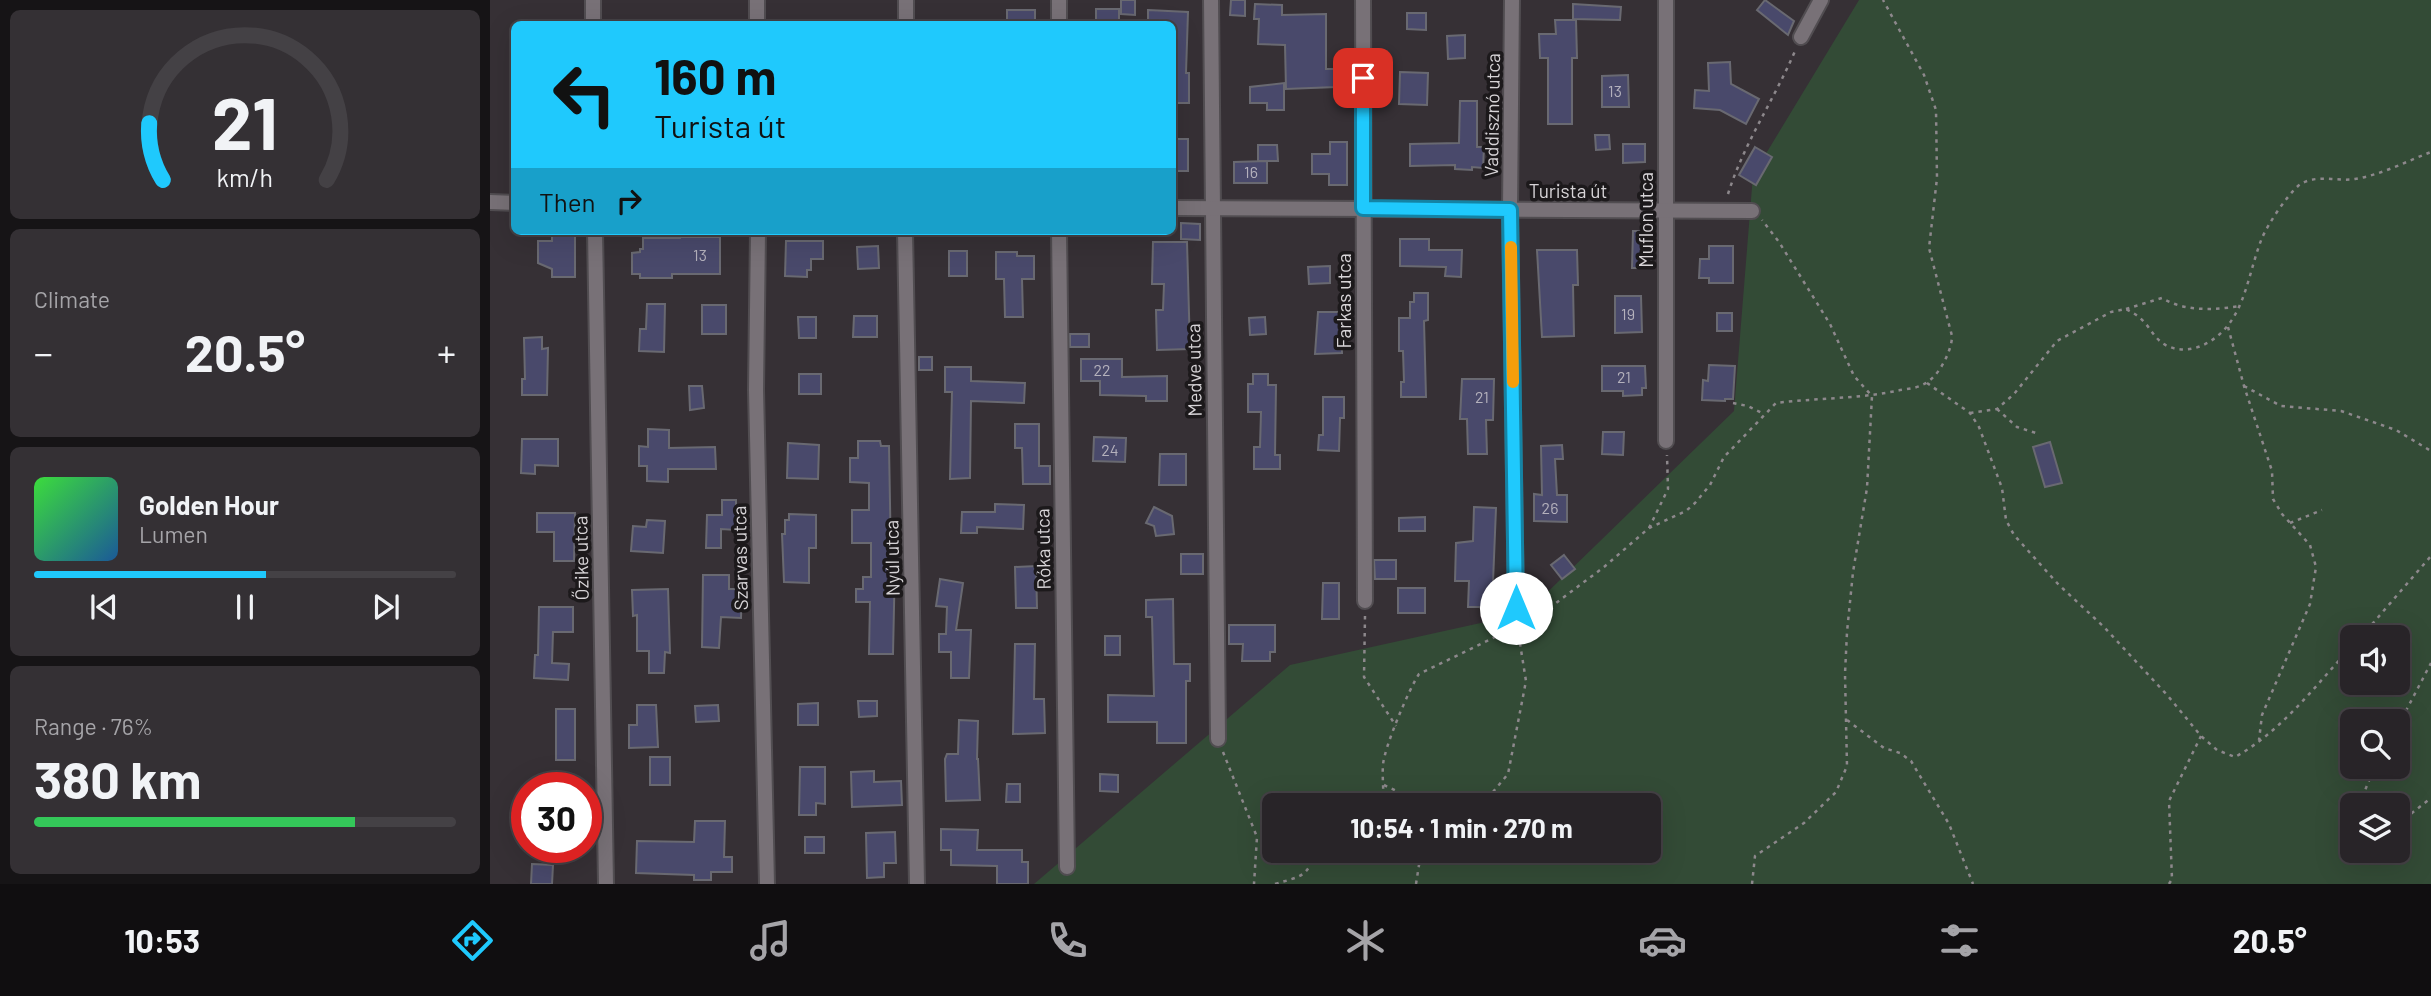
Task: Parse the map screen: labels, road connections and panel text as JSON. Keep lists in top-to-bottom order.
{
  "streets": {
    "street": [
      "Vaddisznó utca",
      "Turista út",
      "Muflon utca",
      "Farkas utca",
      "Medve utca",
      "Róka utca",
      "Őzike utca",
      "Szarvas utca",
      "Nyúl utca"
    ]
  },
  "crossings": [
    ["Vaddisznó utca", "Turista út"],
    ["Turista út", "Muflon utca"],
    ["Turista út", "Farkas utca"],
    ["Turista út", "Medve utca"]
  ],
  "house_numbers": [
    "13",
    "16",
    "13",
    "19",
    "22",
    "21",
    "21",
    "24",
    "26"
  ],
  "page": {
    "turn": ["160 m", "Turista út"],
    "then": "Then",
    "tile": [
      "Climate",
      ["Range · 76%", "380 km"]
    ],
    "heat": ["−", "20.5°", "+"],
    "song": ["Golden Hour", "Lumen"],
    "limit": "30",
    "trip": "10:54 · 1 min · 270 m",
    "tabs": ["10:53", "20.5°"],
    "gauge": ["21", "km/h"]
  }
}
